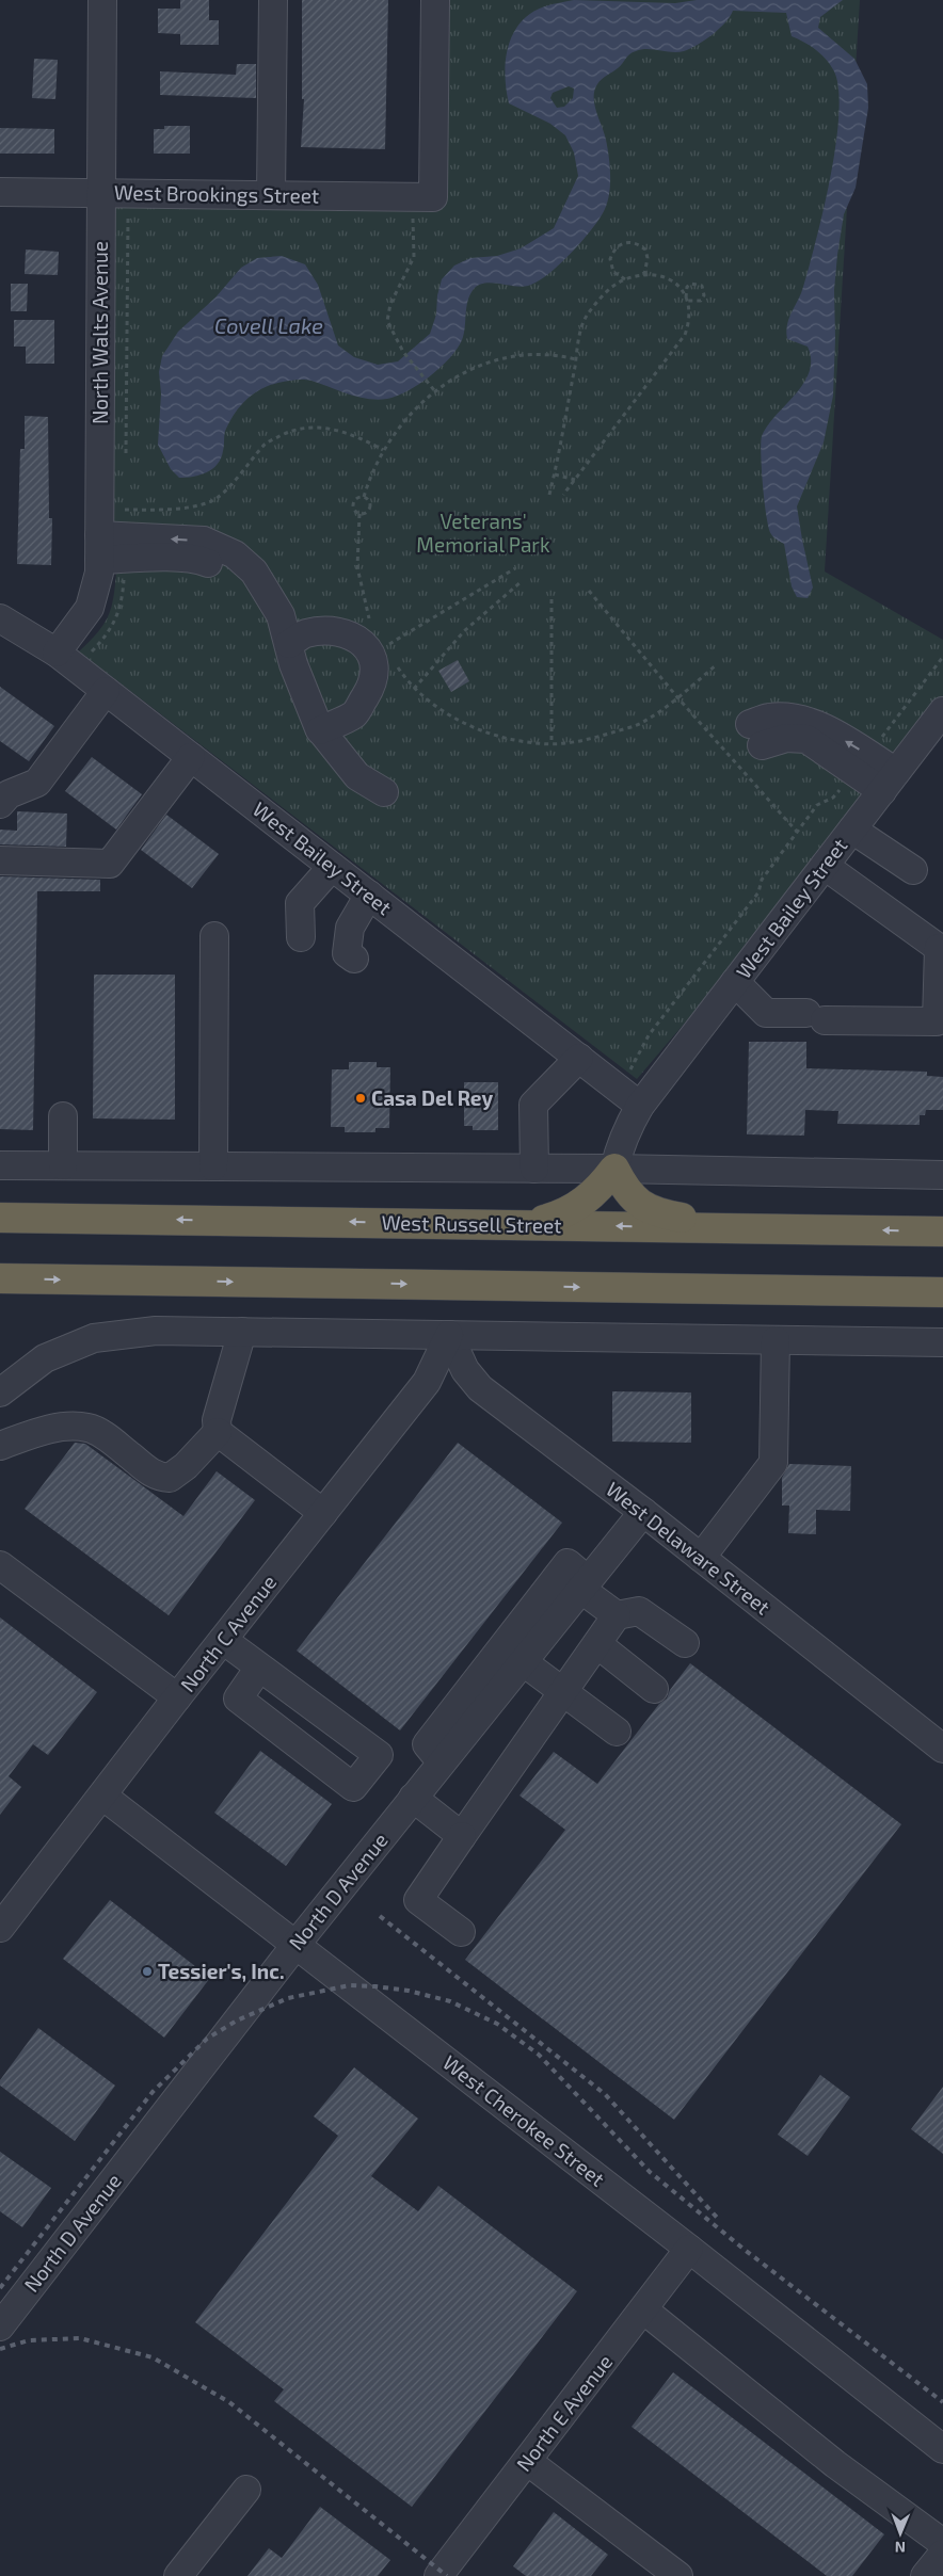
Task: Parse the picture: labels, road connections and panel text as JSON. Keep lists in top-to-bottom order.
{
  "streets": {
    "highway": ["West Russell Street"],
    "street": [
      "West Brookings Street",
      "North Walts Avenue",
      "West Bailey Street",
      "West Delaware Street",
      "North C Avenue",
      "North D Avenue",
      "West Cherokee Street",
      "North E Avenue"
    ]
  },
  "crossings": [
    ["West Brookings Street", "North Walts Avenue"],
    ["North Walts Avenue", "West Bailey Street"],
    ["West Delaware Street", "North C Avenue"],
    ["North C Avenue", "West Cherokee Street"],
    ["North D Avenue", "West Cherokee Street"],
    ["West Cherokee Street", "North E Avenue"]
  ],
  "water": ["Covell Lake"],
  "parks": ["Veterans' Memorial Park"],
  "places": ["Casa Del Rey", "Tessier's, Inc."],
  "north": "bottom"
}
